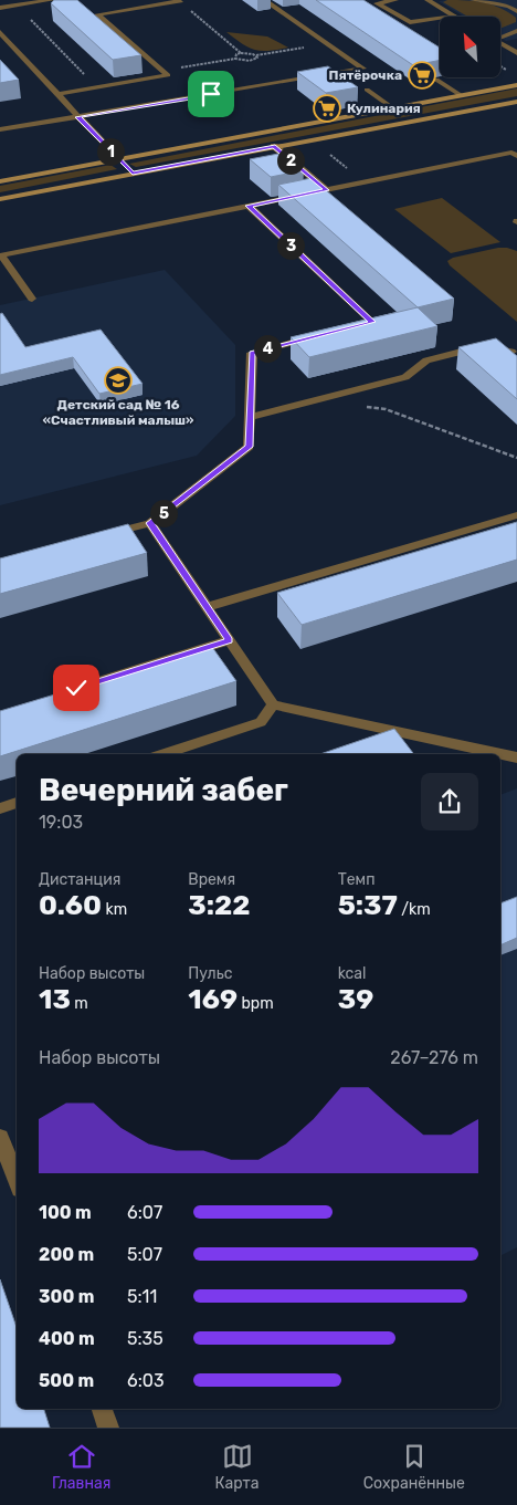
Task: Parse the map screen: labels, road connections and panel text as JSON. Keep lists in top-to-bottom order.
{
  "places": {
    "supermarket": ["Пятёрочка", "Кулинария"],
    "school or university": ["Детский сад № 16 «Счастливый малыш»"]
  },
  "north": "top left",
  "page": {
    "pins": [
      "1",
      "2",
      "3",
      "4",
      "5"
    ],
    "heading": ["Вечерний забег", "19:03"],
    "stats": [
      ["Дистанция", "0.60 km"],
      ["Время", "3:22"],
      ["Темп", "5:37 /km"],
      ["Набор высоты", "13 m"],
      ["Пульс", "169 bpm"],
      ["kcal", "39"]
    ],
    "chart": ["Набор высоты", "267–276 m"],
    "list": [
      {
        "name": "100 m",
        "note": "6:07"
      },
      {
        "name": "200 m",
        "note": "5:07"
      },
      {
        "name": "300 m",
        "note": "5:11"
      },
      {
        "name": "400 m",
        "note": "5:35"
      },
      {
        "name": "500 m",
        "note": "6:03"
      }
    ],
    "tabs": ["Главная", "Карта", "Сохранённые"]
  }
}
